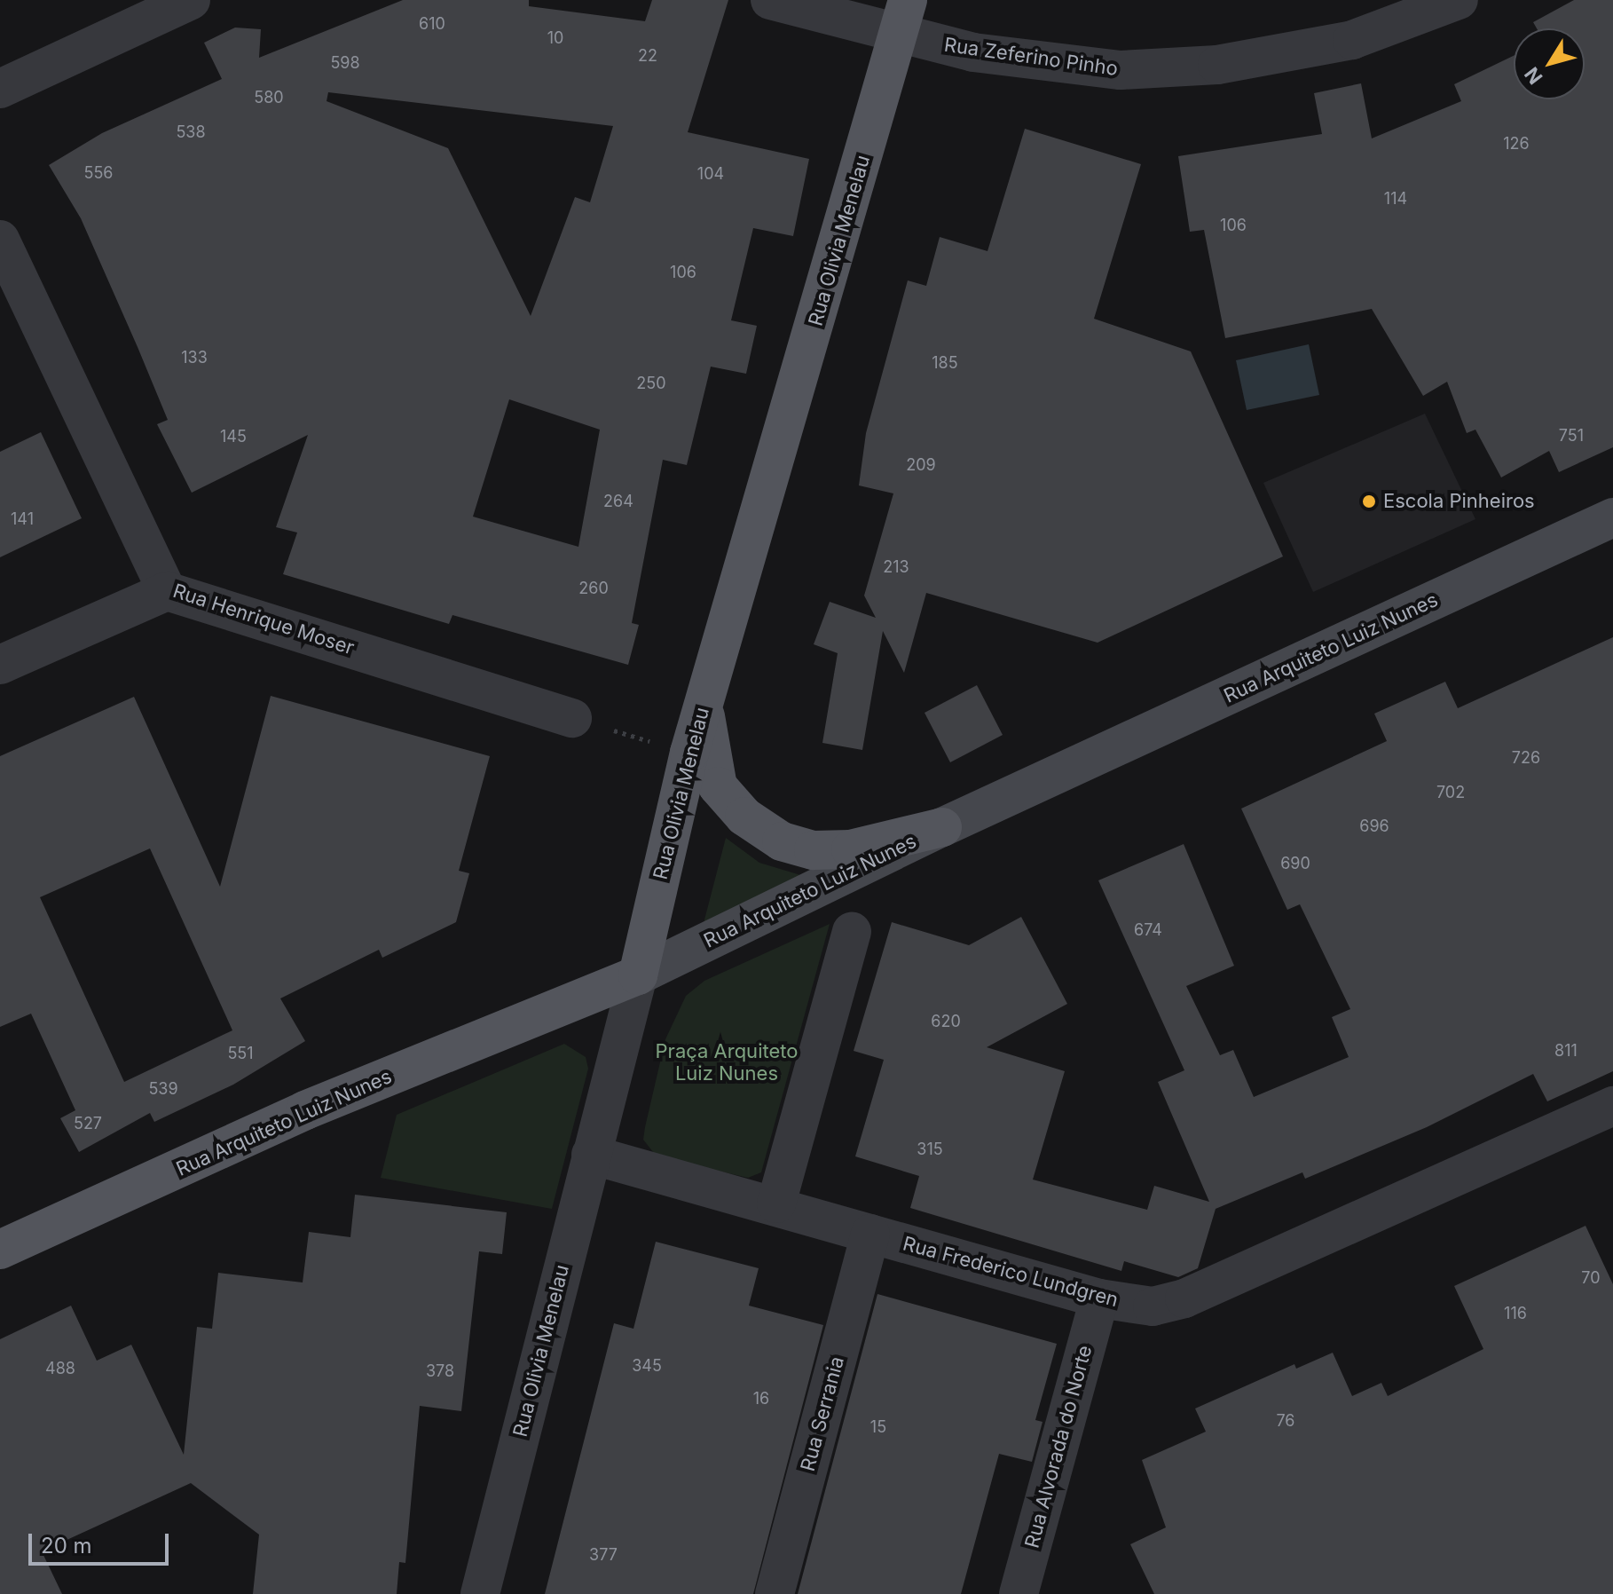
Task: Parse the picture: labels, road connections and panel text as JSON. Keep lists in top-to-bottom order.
{
  "streets": {
    "main road": ["Rua Olivia Menelau", "Rua Arquiteto Luiz Nunes"],
    "street": [
      "Rua Zeferino Pinho",
      "Rua Henrique Moser",
      "Rua Frederico Lundgren",
      "Rua Serrania",
      "Rua Alvorada do Norte"
    ]
  },
  "crossings": [
    ["Rua Zeferino Pinho", "Rua Olivia Menelau"],
    ["Rua Olivia Menelau", "Rua Arquiteto Luiz Nunes"],
    ["Rua Olivia Menelau", "Rua Frederico Lundgren"],
    ["Rua Frederico Lundgren", "Rua Serrania"],
    ["Rua Frederico Lundgren", "Rua Alvorada do Norte"]
  ],
  "parks": ["Praça Arquiteto Luiz Nunes"],
  "places": ["Escola Pinheiros"],
  "house_numbers": [
    "610",
    "10",
    "22",
    "598",
    "580",
    "538",
    "126",
    "556",
    "104",
    "114",
    "106",
    "106",
    "133",
    "185",
    "250",
    "751",
    "145",
    "209",
    "264",
    "141",
    "213",
    "260",
    "726",
    "702",
    "696",
    "690",
    "674",
    "620",
    "811",
    "551",
    "539",
    "527",
    "315",
    "70",
    "116",
    "345",
    "488",
    "378",
    "16",
    "76",
    "15",
    "377"
  ],
  "scale_bar": "20 m",
  "north": "bottom left"
}
